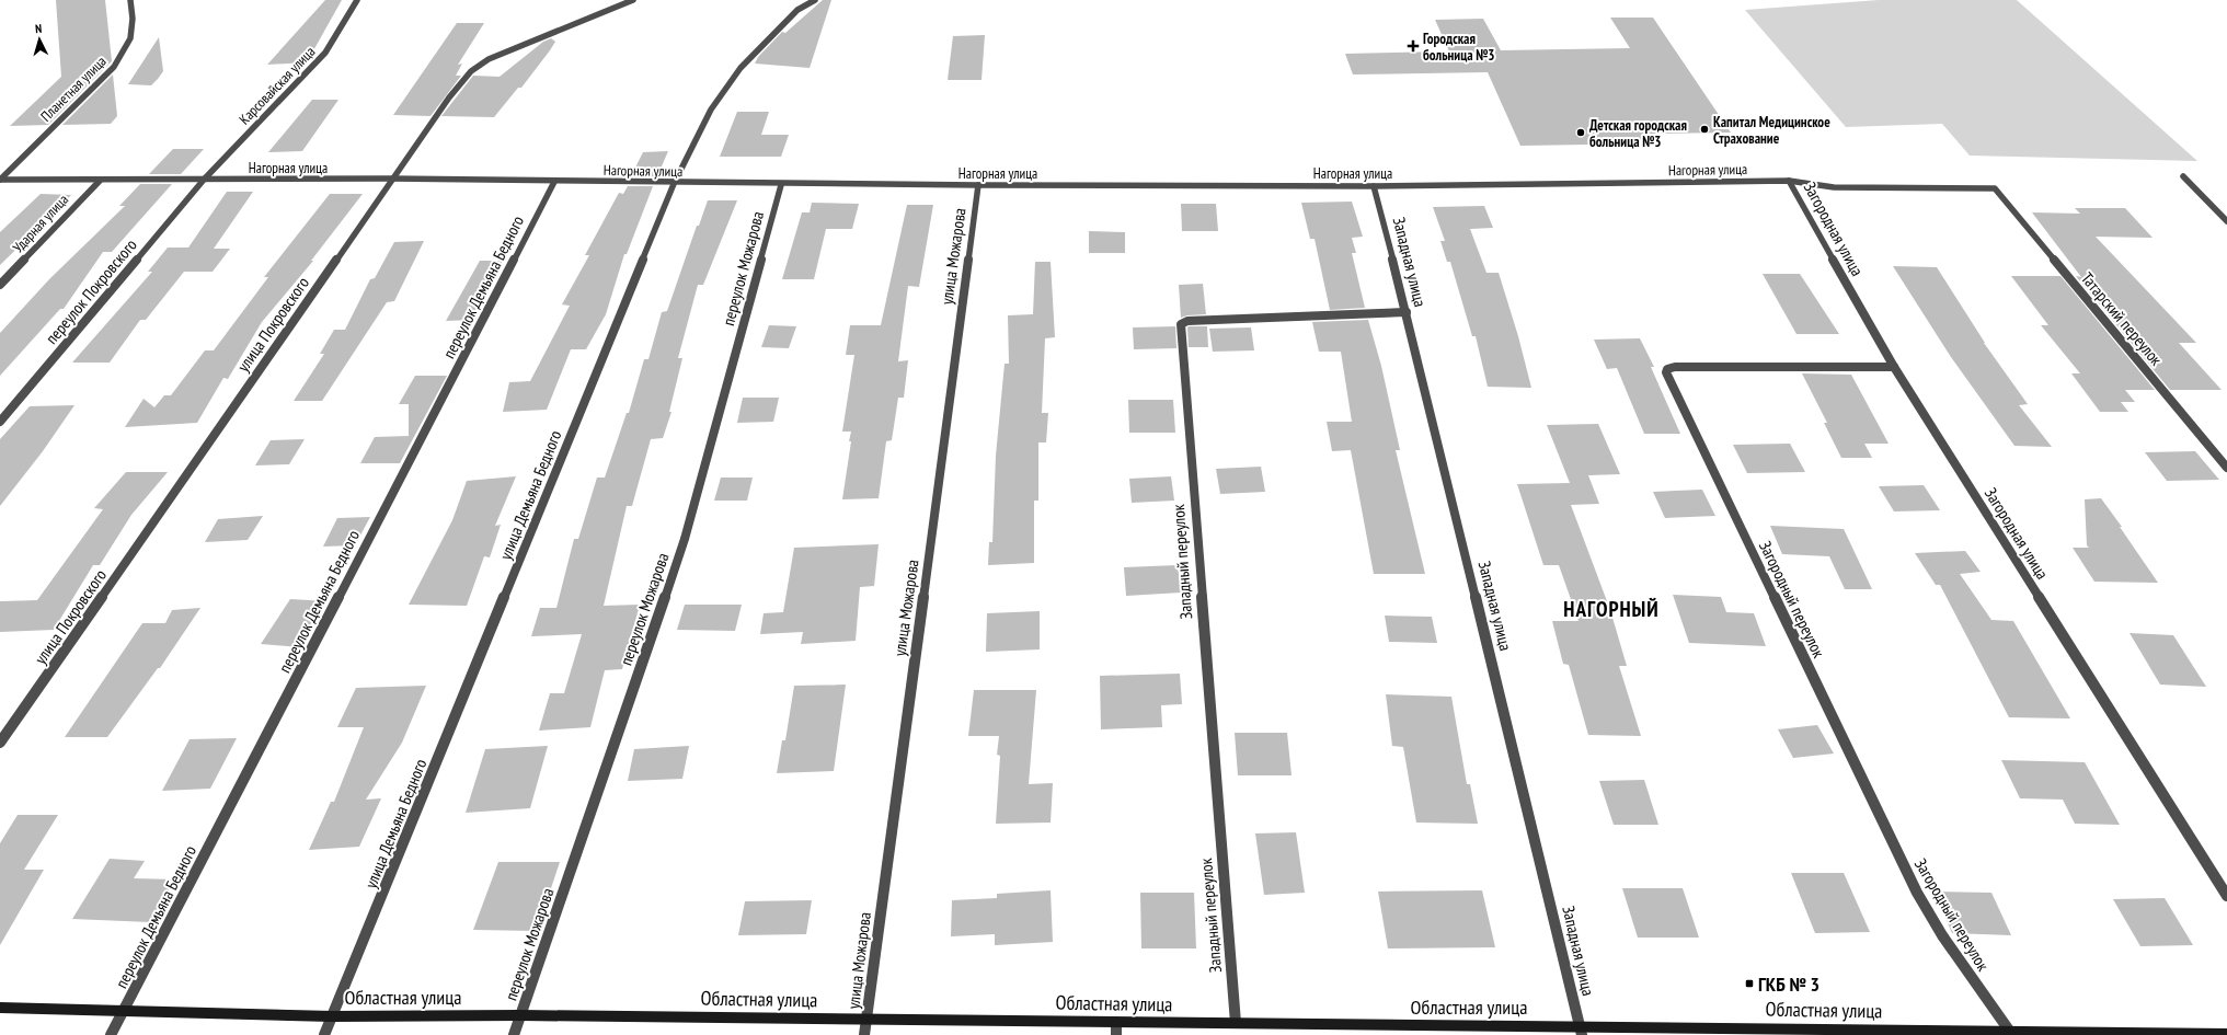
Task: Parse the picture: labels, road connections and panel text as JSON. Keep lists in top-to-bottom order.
{
  "streets": {
    "main road": ["Областная улица"],
    "street": [
      "Карсовайская улица",
      "Планетная улица",
      "Нагорная улица",
      "Ударная улица",
      "Загородная улица",
      "улица Можарова",
      "Западная улица",
      "переулок Можарова",
      "переулок Демьяна Бедного",
      "переулок Покровского",
      "Татарский переулок",
      "улица Покровского",
      "улица Демьяна Бедного",
      "Западный переулок",
      "Загородный переулок"
    ]
  },
  "crossings": [
    ["Карсовайская улица", "Нагорная улица"],
    ["Карсовайская улица", "переулок Покровского"],
    ["Планетная улица", "Нагорная улица"],
    ["Нагорная улица", "Ударная улица"],
    ["Нагорная улица", "Загородная улица"],
    ["Нагорная улица", "улица Можарова"],
    ["Нагорная улица", "Западная улица"],
    ["Нагорная улица", "переулок Можарова"],
    ["Нагорная улица", "переулок Демьяна Бедного"],
    ["Нагорная улица", "переулок Покровского"],
    ["Нагорная улица", "Татарский переулок"],
    ["Нагорная улица", "улица Покровского"],
    ["Нагорная улица", "улица Демьяна Бедного"],
    ["Загородная улица", "Загородный переулок"],
    ["улица Можарова", "Областная улица"],
    ["Западная улица", "Западный переулок"],
    ["Западная улица", "Областная улица"],
    ["переулок Можарова", "Областная улица"],
    ["переулок Демьяна Бедного", "Областная улица"],
    ["улица Демьяна Бедного", "Областная улица"],
    ["Западный переулок", "Областная улица"],
    ["Загородный переулок", "Областная улица"]
  ],
  "districts": ["НАГОРНЫЙ"],
  "places": {
    "health": ["Городская больница №3"],
    "other": ["Капитал Медицинское Страхование", "Детская городская больница №3"],
    "transit": ["ГКБ № 3"]
  },
  "north": "top"
}
